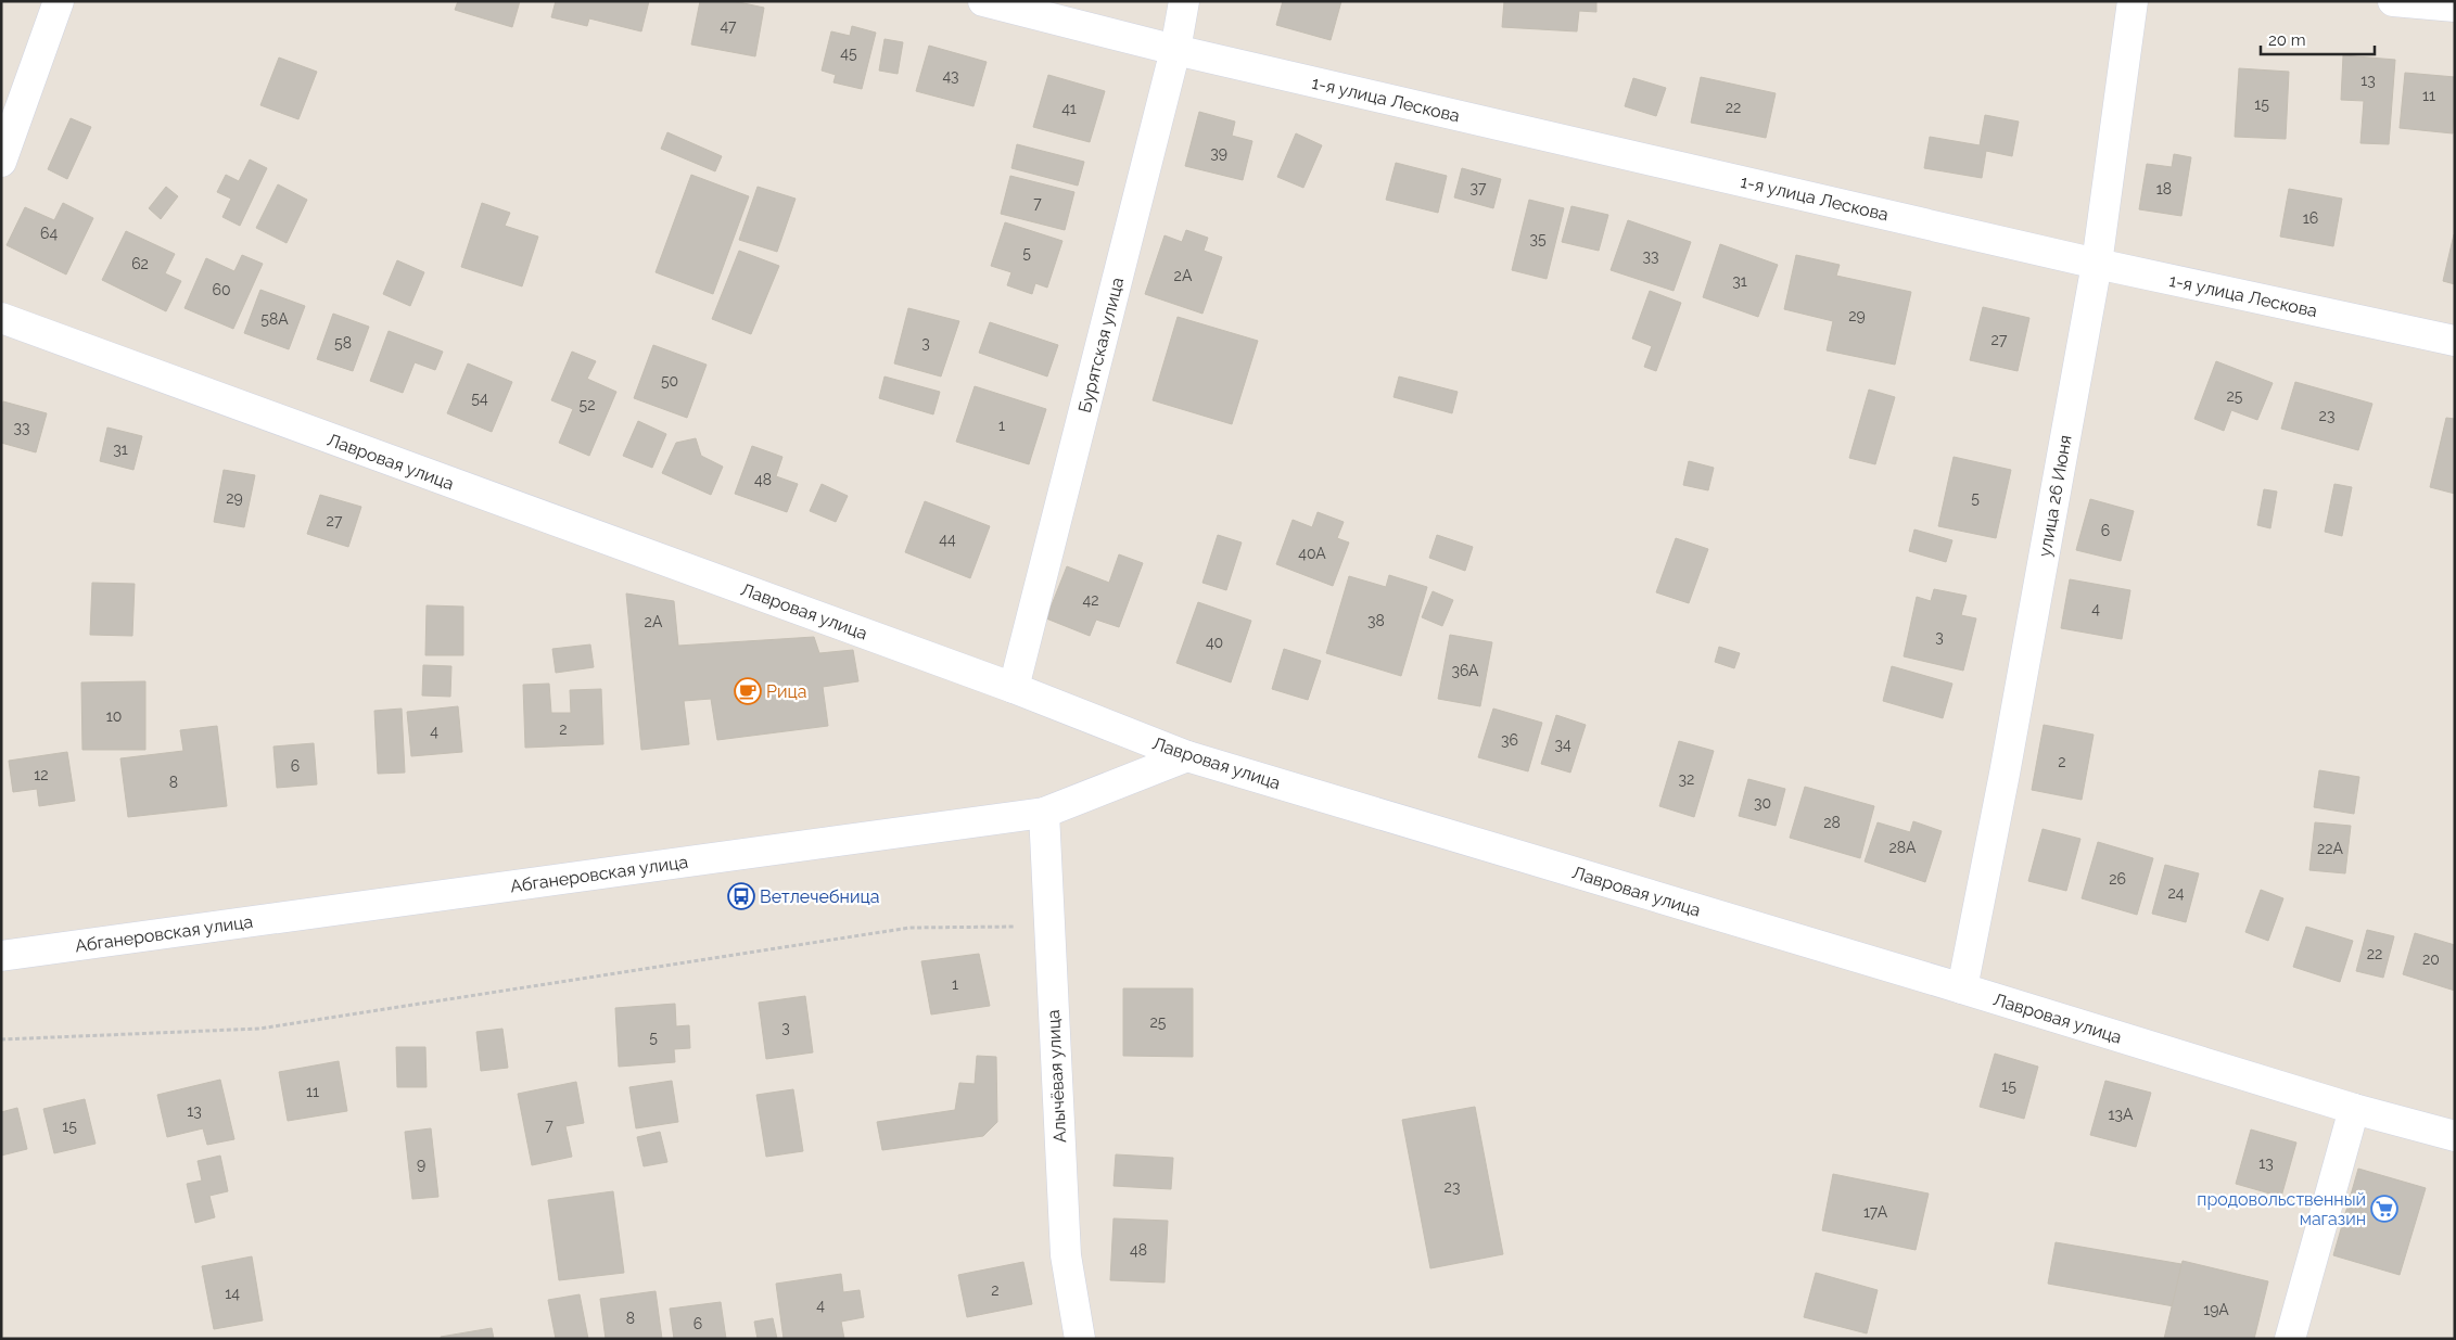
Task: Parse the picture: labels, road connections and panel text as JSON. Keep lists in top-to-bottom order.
{
  "streets": {
    "street": [
      "1-я улица Лескова",
      "Бурятская улица",
      "Лавровая улица",
      "улица 26 Июня",
      "Абганеровская улица",
      "Алычёвая улица"
    ]
  },
  "crossings": [
    ["1-я улица Лескова", "Бурятская улица"],
    ["1-я улица Лескова", "улица 26 Июня"],
    ["Бурятская улица", "Лавровая улица"],
    ["Лавровая улица", "улица 26 Июня"],
    ["Лавровая улица", "Абганеровская улица"],
    ["Абганеровская улица", "Алычёвая улица"]
  ],
  "places": {
    "cafe": ["Рица"],
    "bus stop": ["Ветлечебница"],
    "supermarket": ["продовольственный магазин"]
  },
  "house_numbers": [
    "47",
    "45",
    "43",
    "13",
    "11",
    "15",
    "22",
    "41",
    "39",
    "37",
    "18",
    "7",
    "16",
    "64",
    "35",
    "5",
    "33",
    "62",
    "2А",
    "31",
    "60",
    "29",
    "58А",
    "27",
    "58",
    "3",
    "50",
    "25",
    "54",
    "52",
    "23",
    "1",
    "33",
    "31",
    "48",
    "29",
    "5",
    "27",
    "6",
    "44",
    "40А",
    "42",
    "4",
    "38",
    "2А",
    "3",
    "40",
    "36А",
    "10",
    "2",
    "4",
    "36",
    "34",
    "2",
    "6",
    "12",
    "32",
    "8",
    "30",
    "28",
    "28А",
    "22А",
    "26",
    "24",
    "22",
    "20",
    "1",
    "25",
    "3",
    "5",
    "15",
    "11",
    "13",
    "13А",
    "7",
    "15",
    "13",
    "9",
    "23",
    "17А",
    "48",
    "2",
    "14",
    "4",
    "19А",
    "8",
    "6"
  ],
  "scale_bar": "20 m"
}
